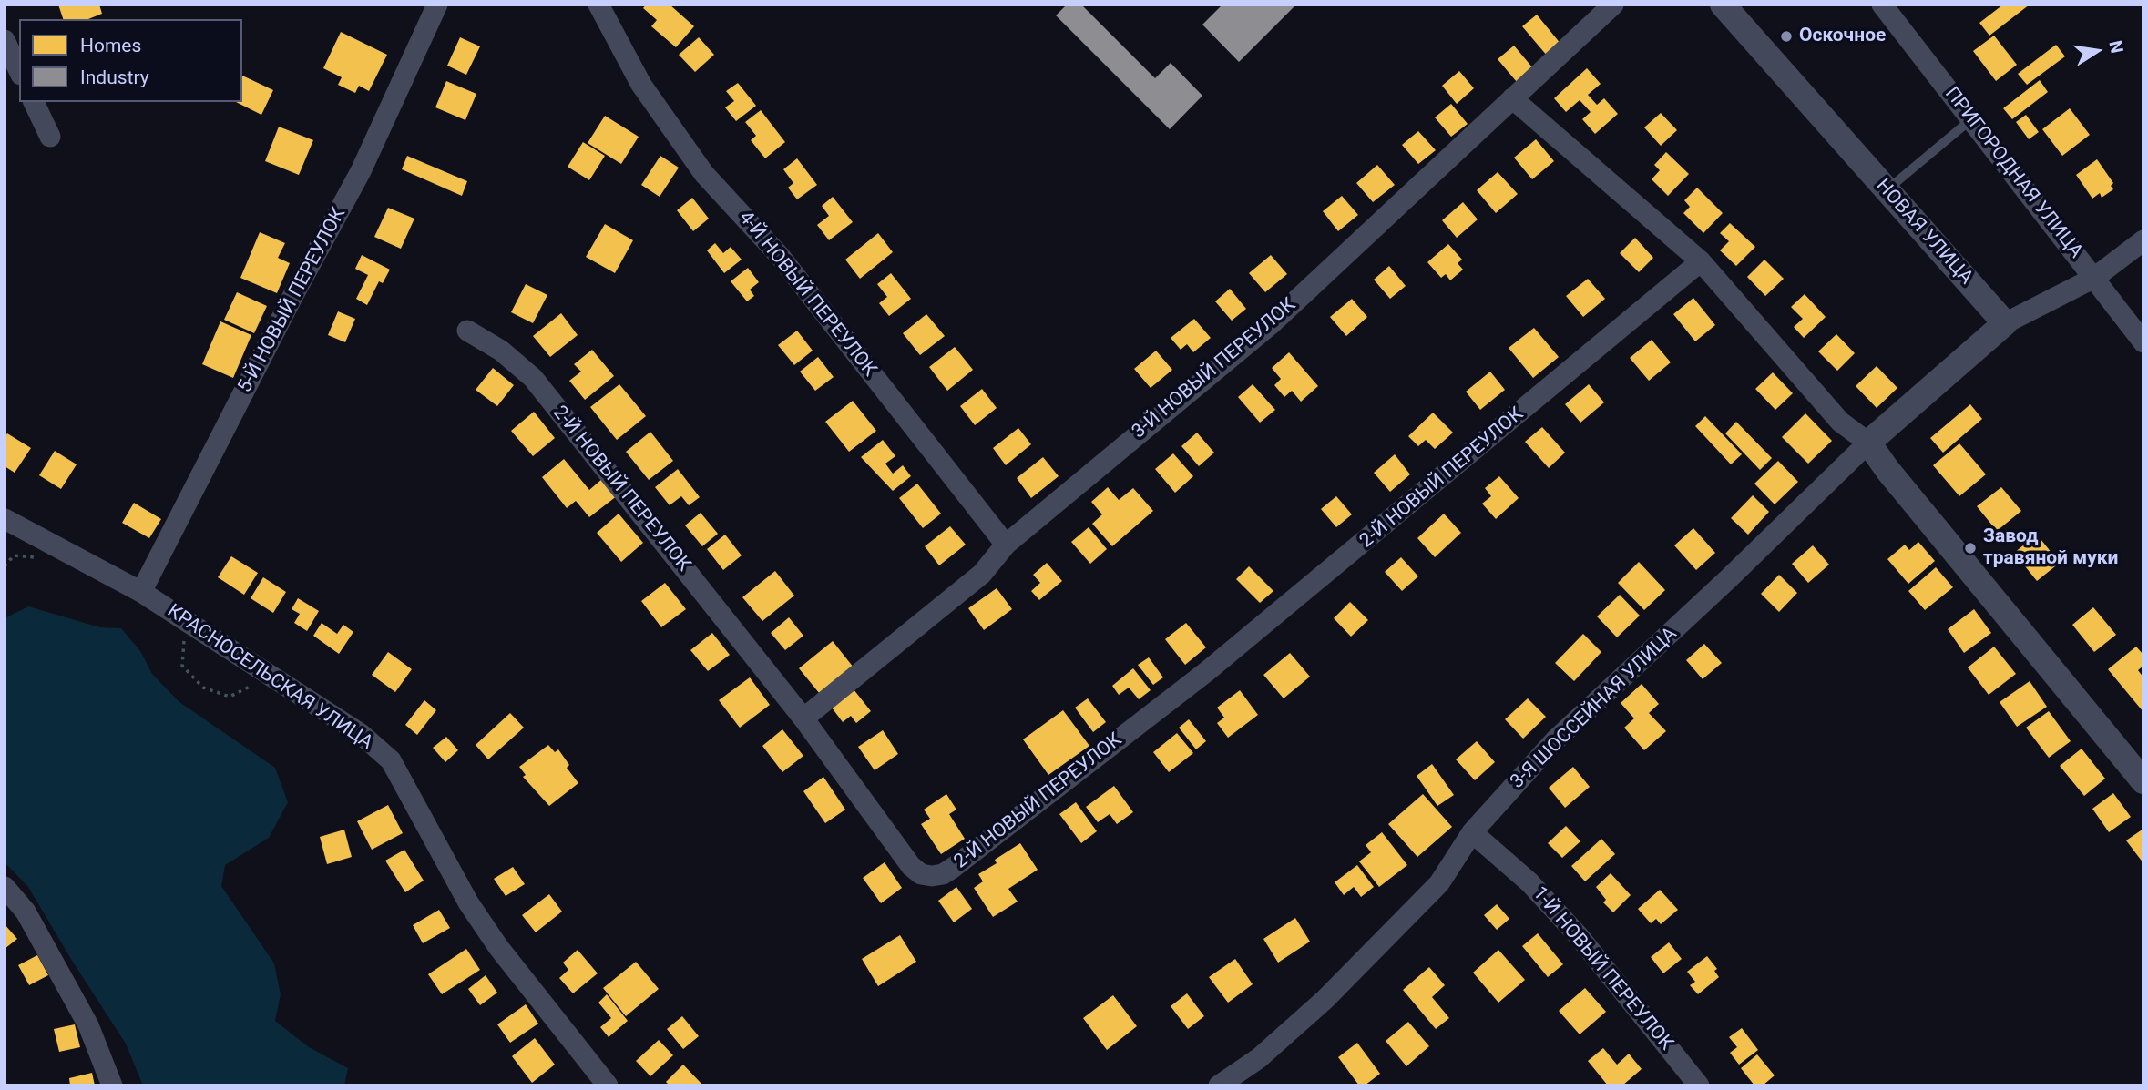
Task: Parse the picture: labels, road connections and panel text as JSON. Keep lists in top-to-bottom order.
{
  "streets": {
    "street": [
      "ПРИГОРОДНАЯ УЛИЦА",
      "НОВАЯ УЛИЦА",
      "4-Й НОВЫЙ ПЕРЕУЛОК",
      "5-Й НОВЫЙ ПЕРЕУЛОК",
      "3-Й НОВЫЙ ПЕРЕУЛОК",
      "2-Й НОВЫЙ ПЕРЕУЛОК",
      "КРАСНОСЕЛЬСКАЯ УЛИЦА",
      "3-Я ШОССЕЙНАЯ УЛИЦА",
      "1-Й НОВЫЙ ПЕРЕУЛОК"
    ]
  },
  "crossings": [
    ["4-Й НОВЫЙ ПЕРЕУЛОК", "3-Й НОВЫЙ ПЕРЕУЛОК"],
    ["5-Й НОВЫЙ ПЕРЕУЛОК", "КРАСНОСЕЛЬСКАЯ УЛИЦА"],
    ["3-Й НОВЫЙ ПЕРЕУЛОК", "2-Й НОВЫЙ ПЕРЕУЛОК"],
    ["3-Я ШОССЕЙНАЯ УЛИЦА", "1-Й НОВЫЙ ПЕРЕУЛОК"]
  ],
  "places": ["Оскочное", "Завод травяной муки"],
  "legend": ["Homes", "Industry"],
  "north": "right"
}
